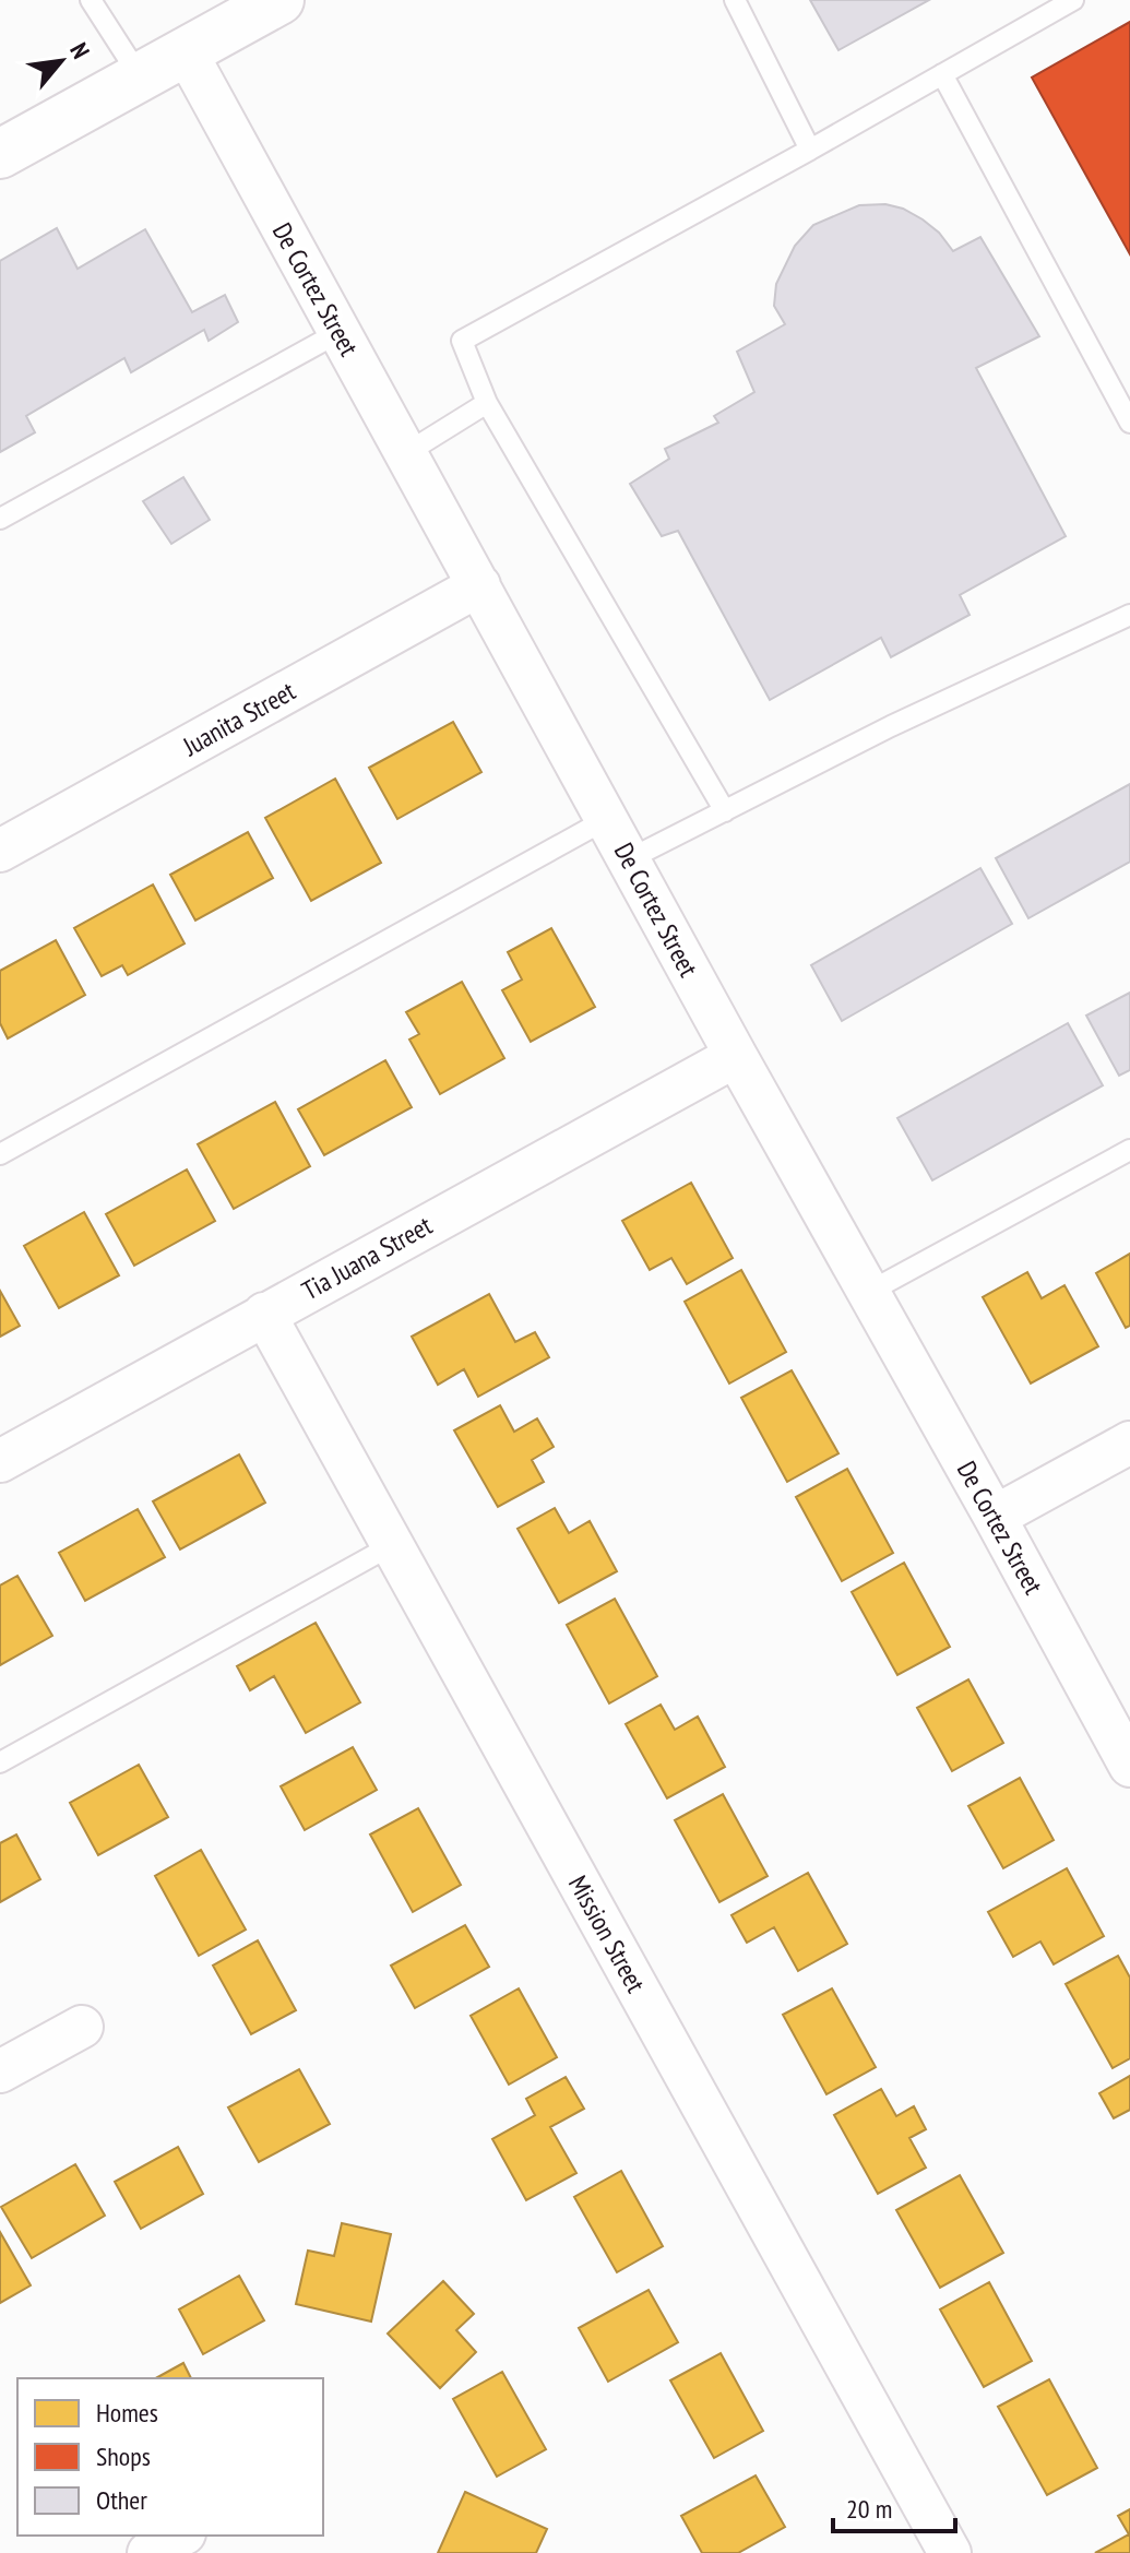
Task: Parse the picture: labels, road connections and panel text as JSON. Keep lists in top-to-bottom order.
{
  "streets": {
    "street": [
      "De Cortez Street",
      "Juanita Street",
      "Tia Juana Street",
      "Mission Street"
    ]
  },
  "crossings": [
    ["De Cortez Street", "Juanita Street"],
    ["De Cortez Street", "Tia Juana Street"],
    ["Tia Juana Street", "Mission Street"]
  ],
  "legend": ["Homes", "Shops", "Other"],
  "scale_bar": "20 m",
  "north": "top right"
}
